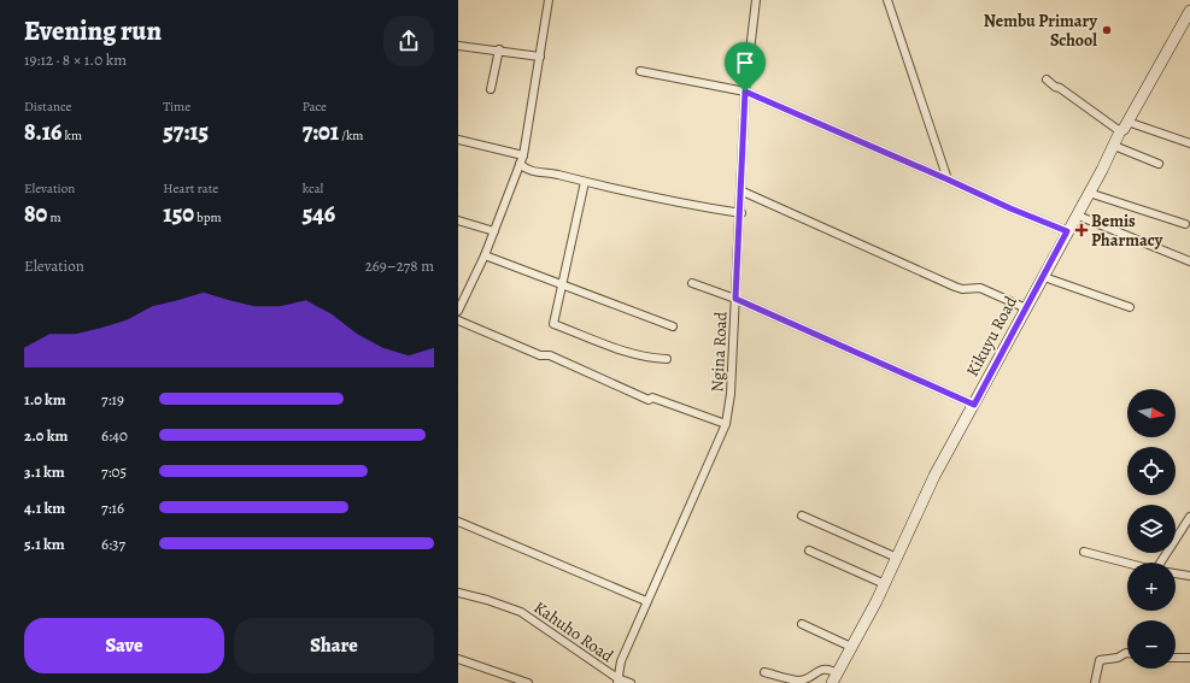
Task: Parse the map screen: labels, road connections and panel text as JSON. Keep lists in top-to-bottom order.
{
  "streets": {
    "main road": ["Kikuyu Road"],
    "street": ["Ngina Road", "Kahuho Road"]
  },
  "crossings": [
    ["Ngina Road", "Kahuho Road"]
  ],
  "places": {
    "other": ["Nembu Primary School"],
    "health": ["Bemis Pharmacy"]
  },
  "north": "right",
  "page": {
    "heading": ["Evening run", "19:12 · 8 × 1.0 km"],
    "stats": [
      ["Distance", "8.16 km"],
      ["Time", "57:15"],
      ["Pace", "7:01 /km"],
      ["Elevation", "80 m"],
      ["Heart rate", "150 bpm"],
      ["kcal", "546"]
    ],
    "chart": ["Elevation", "269–278 m"],
    "list": [
      {
        "name": "1.0 km",
        "note": "7:19"
      },
      {
        "name": "2.0 km",
        "note": "6:40"
      },
      {
        "name": "3.1 km",
        "note": "7:05"
      },
      {
        "name": "4.1 km",
        "note": "7:16"
      },
      {
        "name": "5.1 km",
        "note": "6:37"
      }
    ],
    "map_buttons": ["+", "−"],
    "buttons": ["Save", "Share"]
  }
}
